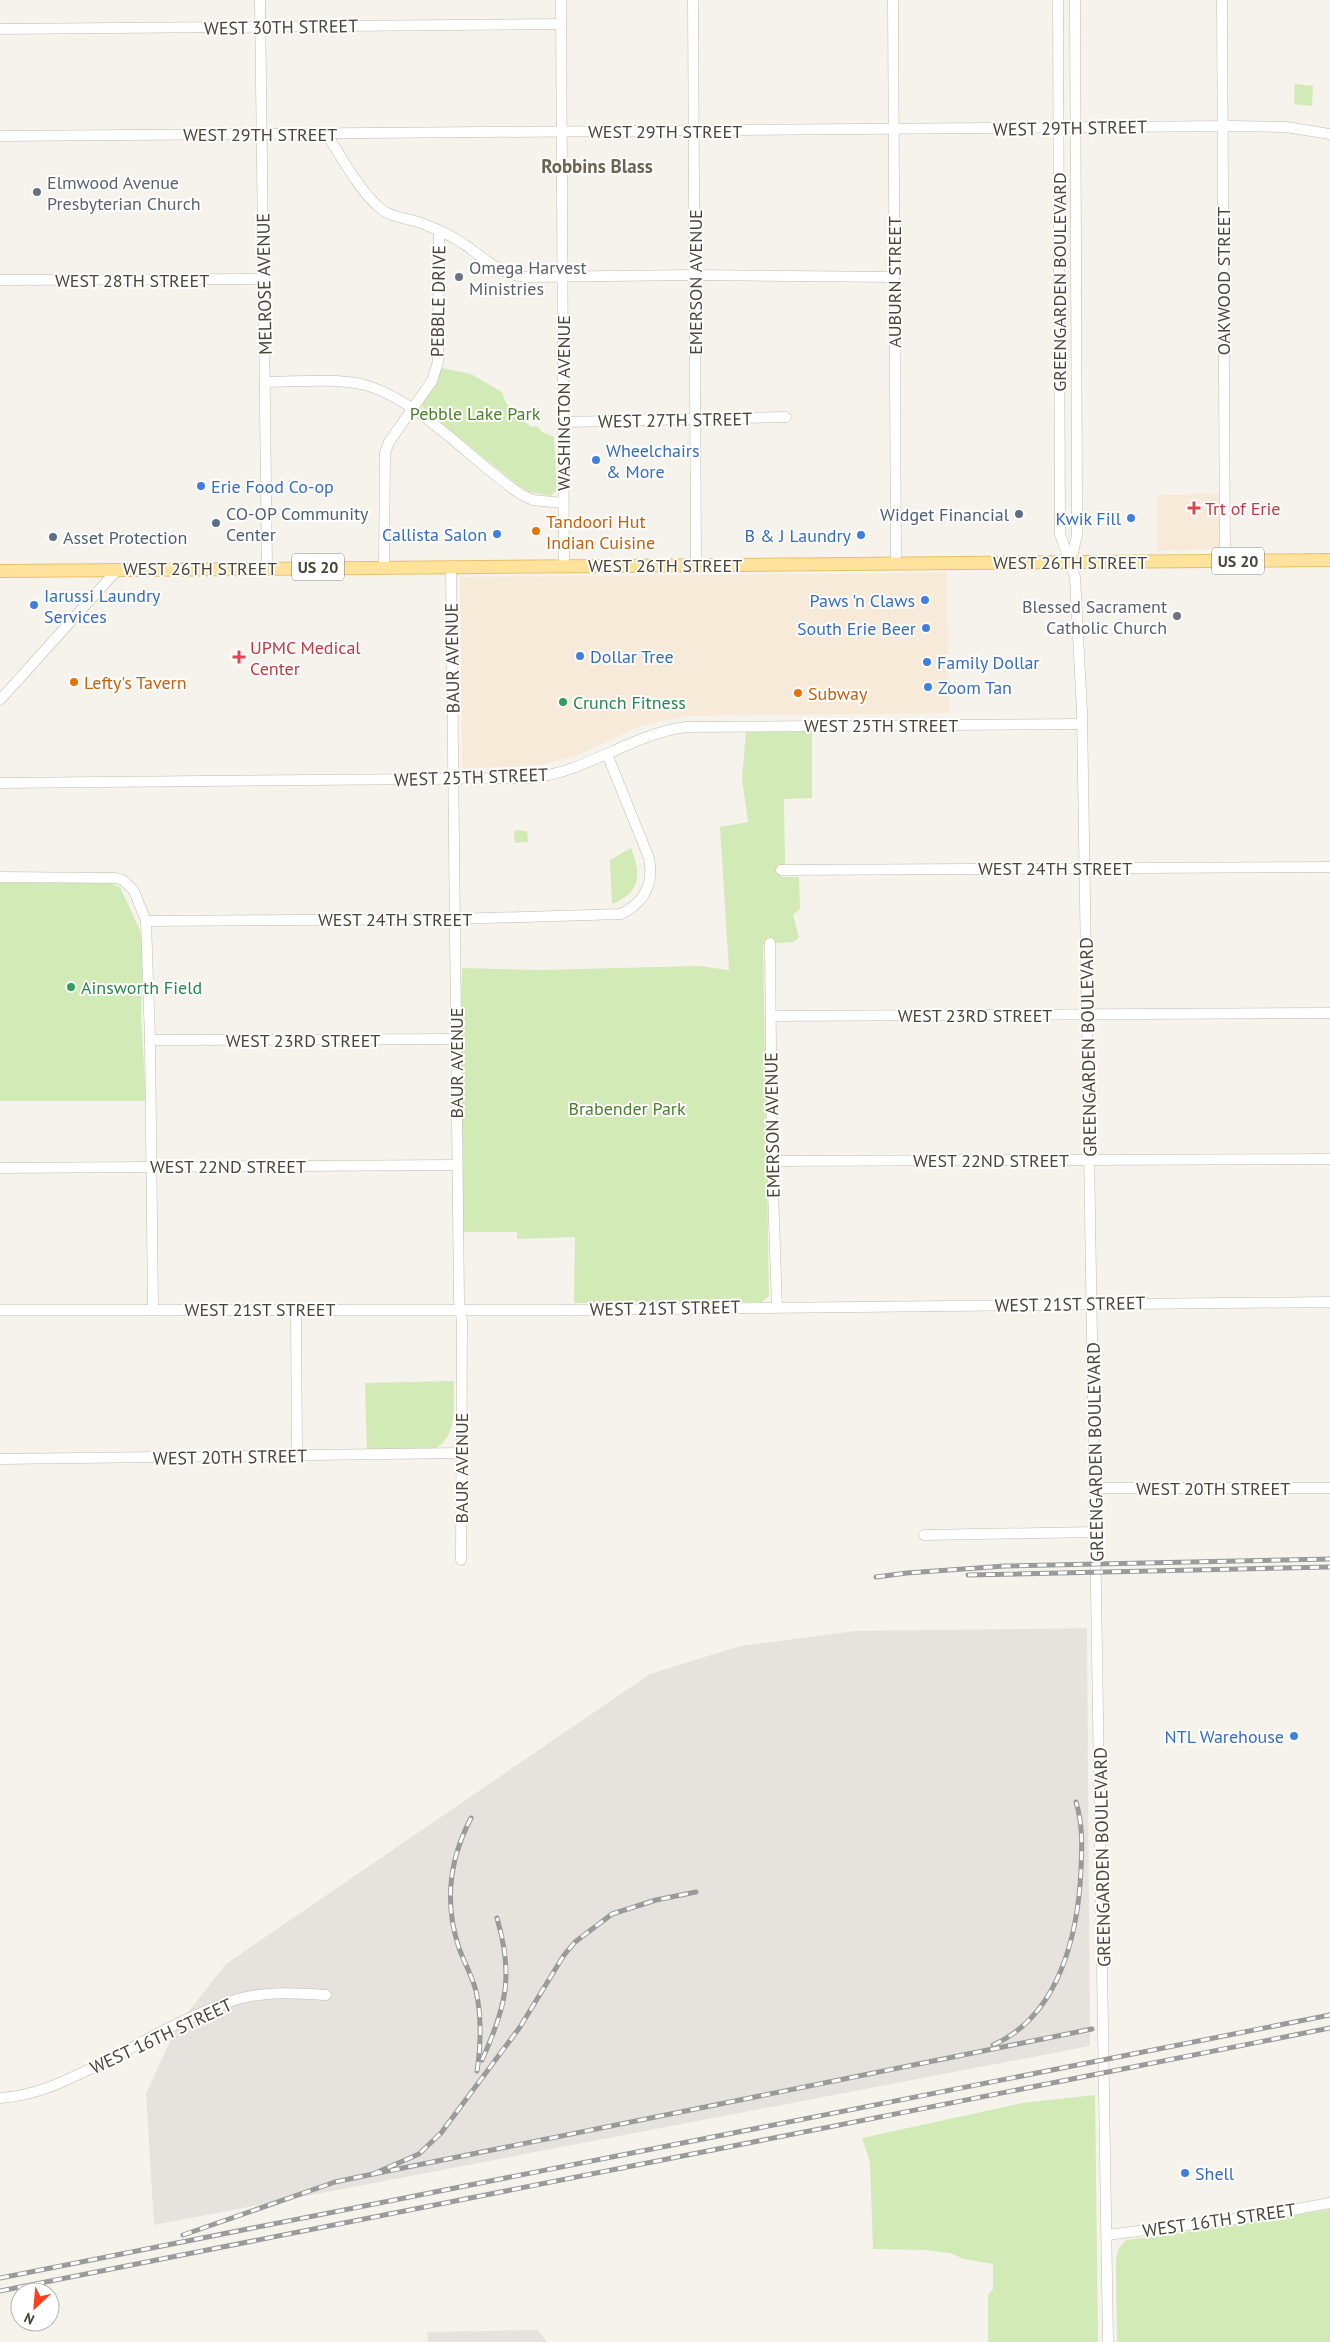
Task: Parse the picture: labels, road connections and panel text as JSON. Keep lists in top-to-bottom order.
{
  "streets": {
    "main road": ["US 20", "WEST 26TH STREET"],
    "street": [
      "WEST 30TH STREET",
      "WEST 29TH STREET",
      "WEST 28TH STREET",
      "OAKWOOD STREET",
      "EMERSON AVENUE",
      "AUBURN STREET",
      "GREENGARDEN BOULEVARD",
      "MELROSE AVENUE",
      "PEBBLE DRIVE",
      "WASHINGTON AVENUE",
      "WEST 27TH STREET",
      "BAUR AVENUE",
      "WEST 25TH STREET",
      "WEST 24TH STREET",
      "WEST 23RD STREET",
      "WEST 22ND STREET",
      "WEST 21ST STREET",
      "WEST 20TH STREET",
      "WEST 16TH STREET"
    ]
  },
  "crossings": [
    ["WEST 30TH STREET", "MELROSE AVENUE"],
    ["WEST 30TH STREET", "WASHINGTON AVENUE"],
    ["WEST 29TH STREET", "OAKWOOD STREET"],
    ["WEST 29TH STREET", "EMERSON AVENUE"],
    ["WEST 29TH STREET", "AUBURN STREET"],
    ["WEST 29TH STREET", "GREENGARDEN BOULEVARD"],
    ["WEST 29TH STREET", "MELROSE AVENUE"],
    ["WEST 29TH STREET", "WASHINGTON AVENUE"],
    ["WEST 28TH STREET", "MELROSE AVENUE"],
    ["OAKWOOD STREET", "WEST 26TH STREET"],
    ["EMERSON AVENUE", "WEST 27TH STREET"],
    ["EMERSON AVENUE", "WEST 26TH STREET"],
    ["EMERSON AVENUE", "WEST 23RD STREET"],
    ["EMERSON AVENUE", "WEST 22ND STREET"],
    ["EMERSON AVENUE", "WEST 21ST STREET"],
    ["AUBURN STREET", "WEST 26TH STREET"],
    ["GREENGARDEN BOULEVARD", "WEST 26TH STREET"],
    ["GREENGARDEN BOULEVARD", "WEST 25TH STREET"],
    ["GREENGARDEN BOULEVARD", "WEST 24TH STREET"],
    ["GREENGARDEN BOULEVARD", "WEST 23RD STREET"],
    ["GREENGARDEN BOULEVARD", "WEST 22ND STREET"],
    ["GREENGARDEN BOULEVARD", "WEST 21ST STREET"],
    ["GREENGARDEN BOULEVARD", "WEST 20TH STREET"],
    ["GREENGARDEN BOULEVARD", "WEST 16TH STREET"],
    ["MELROSE AVENUE", "WEST 26TH STREET"],
    ["PEBBLE DRIVE", "WEST 26TH STREET"],
    ["WASHINGTON AVENUE", "WEST 27TH STREET"],
    ["WASHINGTON AVENUE", "WEST 26TH STREET"],
    ["WEST 26TH STREET", "BAUR AVENUE"],
    ["BAUR AVENUE", "WEST 25TH STREET"],
    ["BAUR AVENUE", "WEST 24TH STREET"],
    ["BAUR AVENUE", "WEST 23RD STREET"],
    ["BAUR AVENUE", "WEST 22ND STREET"],
    ["BAUR AVENUE", "WEST 21ST STREET"],
    ["BAUR AVENUE", "WEST 20TH STREET"],
    ["WEST 25TH STREET", "WEST 24TH STREET"]
  ],
  "districts": ["Robbins Blass"],
  "parks": ["Pebble Lake Park", "Brabender Park"],
  "places": {
    "other": [
      "Elmwood Avenue Presbyterian Church",
      "Omega Harvest Ministries",
      "Wheelchairs & More",
      "Erie Food Co-op",
      "Widget Financial",
      "Kwik Fill",
      "CO-OP Community Center",
      "Tandoori Hut Indian Cuisine",
      "Callista Salon",
      "B & J Laundry",
      "Asset Protection",
      "Paws 'n Claws",
      "Iarussi Laundry Services",
      "Blessed Sacrament Catholic Church",
      "South Erie Beer",
      "Dollar Tree",
      "Family Dollar",
      "Lefty's Tavern",
      "Zoom Tan",
      "Subway",
      "Crunch Fitness",
      "Ainsworth Field",
      "NTL Warehouse",
      "Shell"
    ],
    "health": ["Trt of Erie", "UPMC Medical Center"]
  },
  "north": "bottom left"
}
